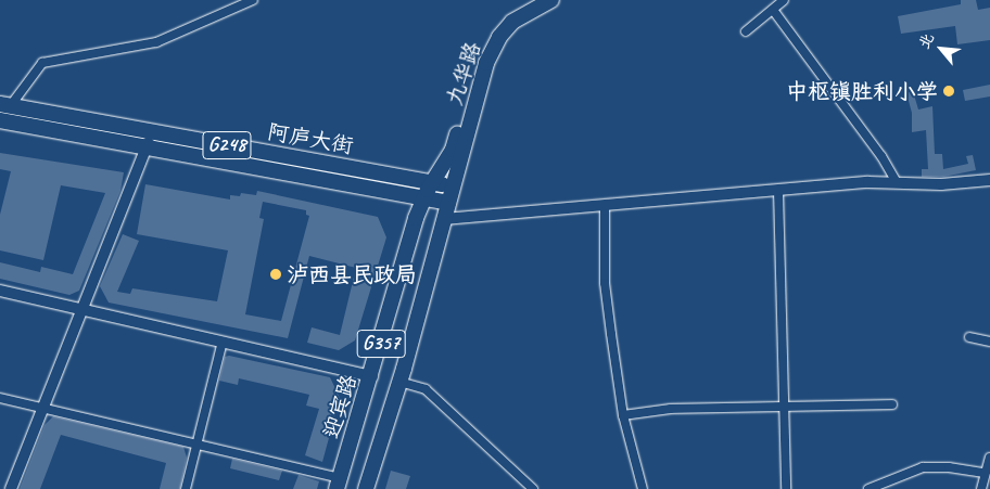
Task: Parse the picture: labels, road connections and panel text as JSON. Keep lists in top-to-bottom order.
{
  "streets": {
    "highway": [
      "九华路",
      "阿庐大街",
      "G248",
      "G357",
      "迎宾路"
    ]
  },
  "crossings": [
    ["九华路", "阿庐大街"],
    ["九华路", "迎宾路"],
    ["阿庐大街", "迎宾路"],
    ["G248", "G357"],
    ["G248", "迎宾路"]
  ],
  "places": ["中枢镇胜利小学", "泸西县民政局"],
  "north": "top left"
}
